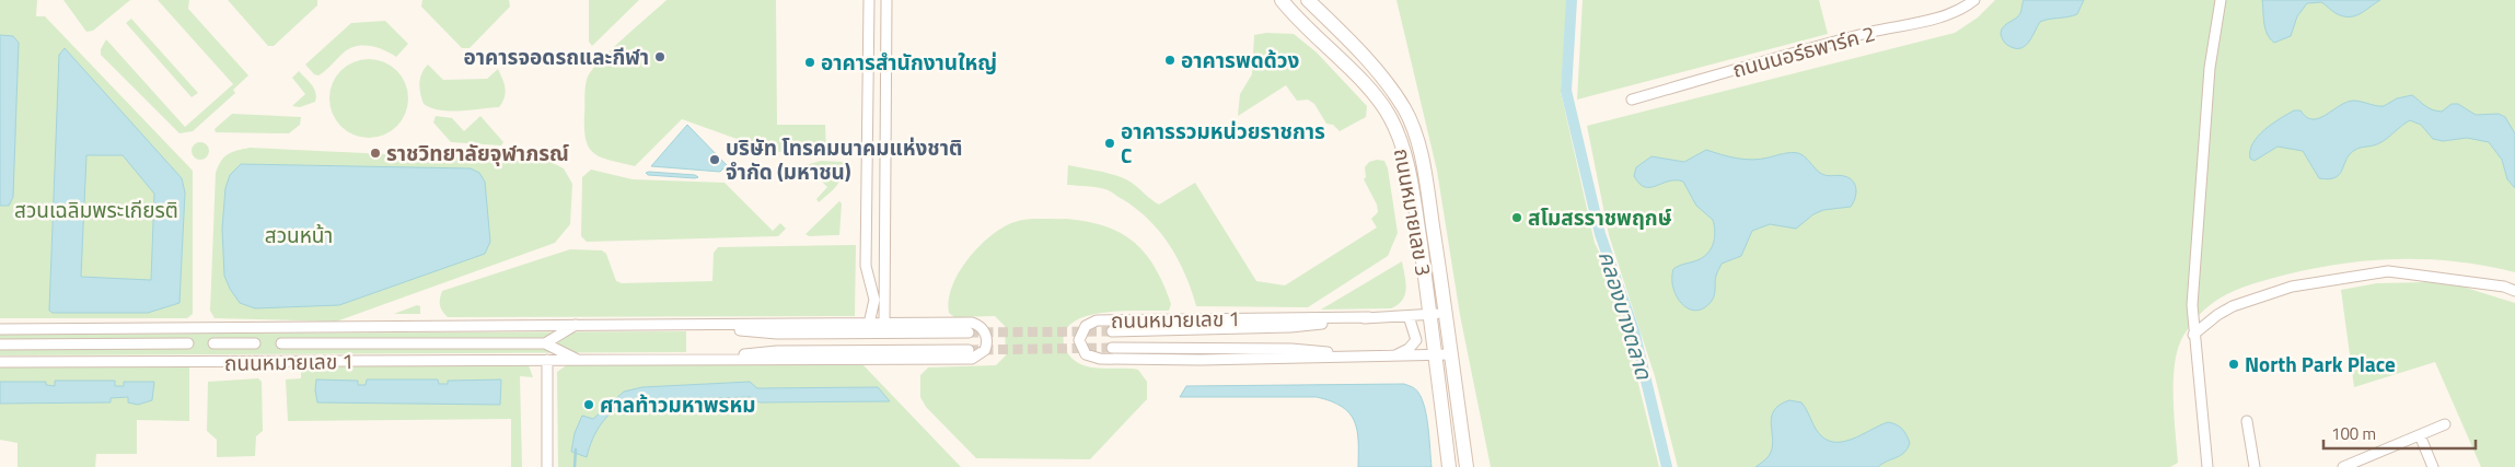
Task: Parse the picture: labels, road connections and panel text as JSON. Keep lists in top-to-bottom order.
{
  "streets": {
    "street": ["ถนนนอร์ธพาร์ค 2", "ถนนหมายเลข 3", "ถนนหมายเลข 1"]
  },
  "crossings": [
    ["ถนนหมายเลข 3", "ถนนหมายเลข 1"]
  ],
  "water": ["คลองบางตลาด"],
  "parks": ["สวนเฉลิมพระเกียรติ", "สวนหน้า"],
  "places": [
    "อาคารจอดรถและกีฬา",
    "อาคารพดด้วง",
    "อาคารสำนักงานใหญ่",
    "อาคารรวมหน่วยราชการ C",
    "ราชวิทยาลัยจุฬาภรณ์",
    "บริษัท โทรคมนาคมแห่งชาติ จำกัด (มหาชน)",
    "สโมสรราชพฤกษ์",
    "North Park Place",
    "ศาลท้าวมหาพรหม"
  ],
  "scale_bar": "100 m"
}
